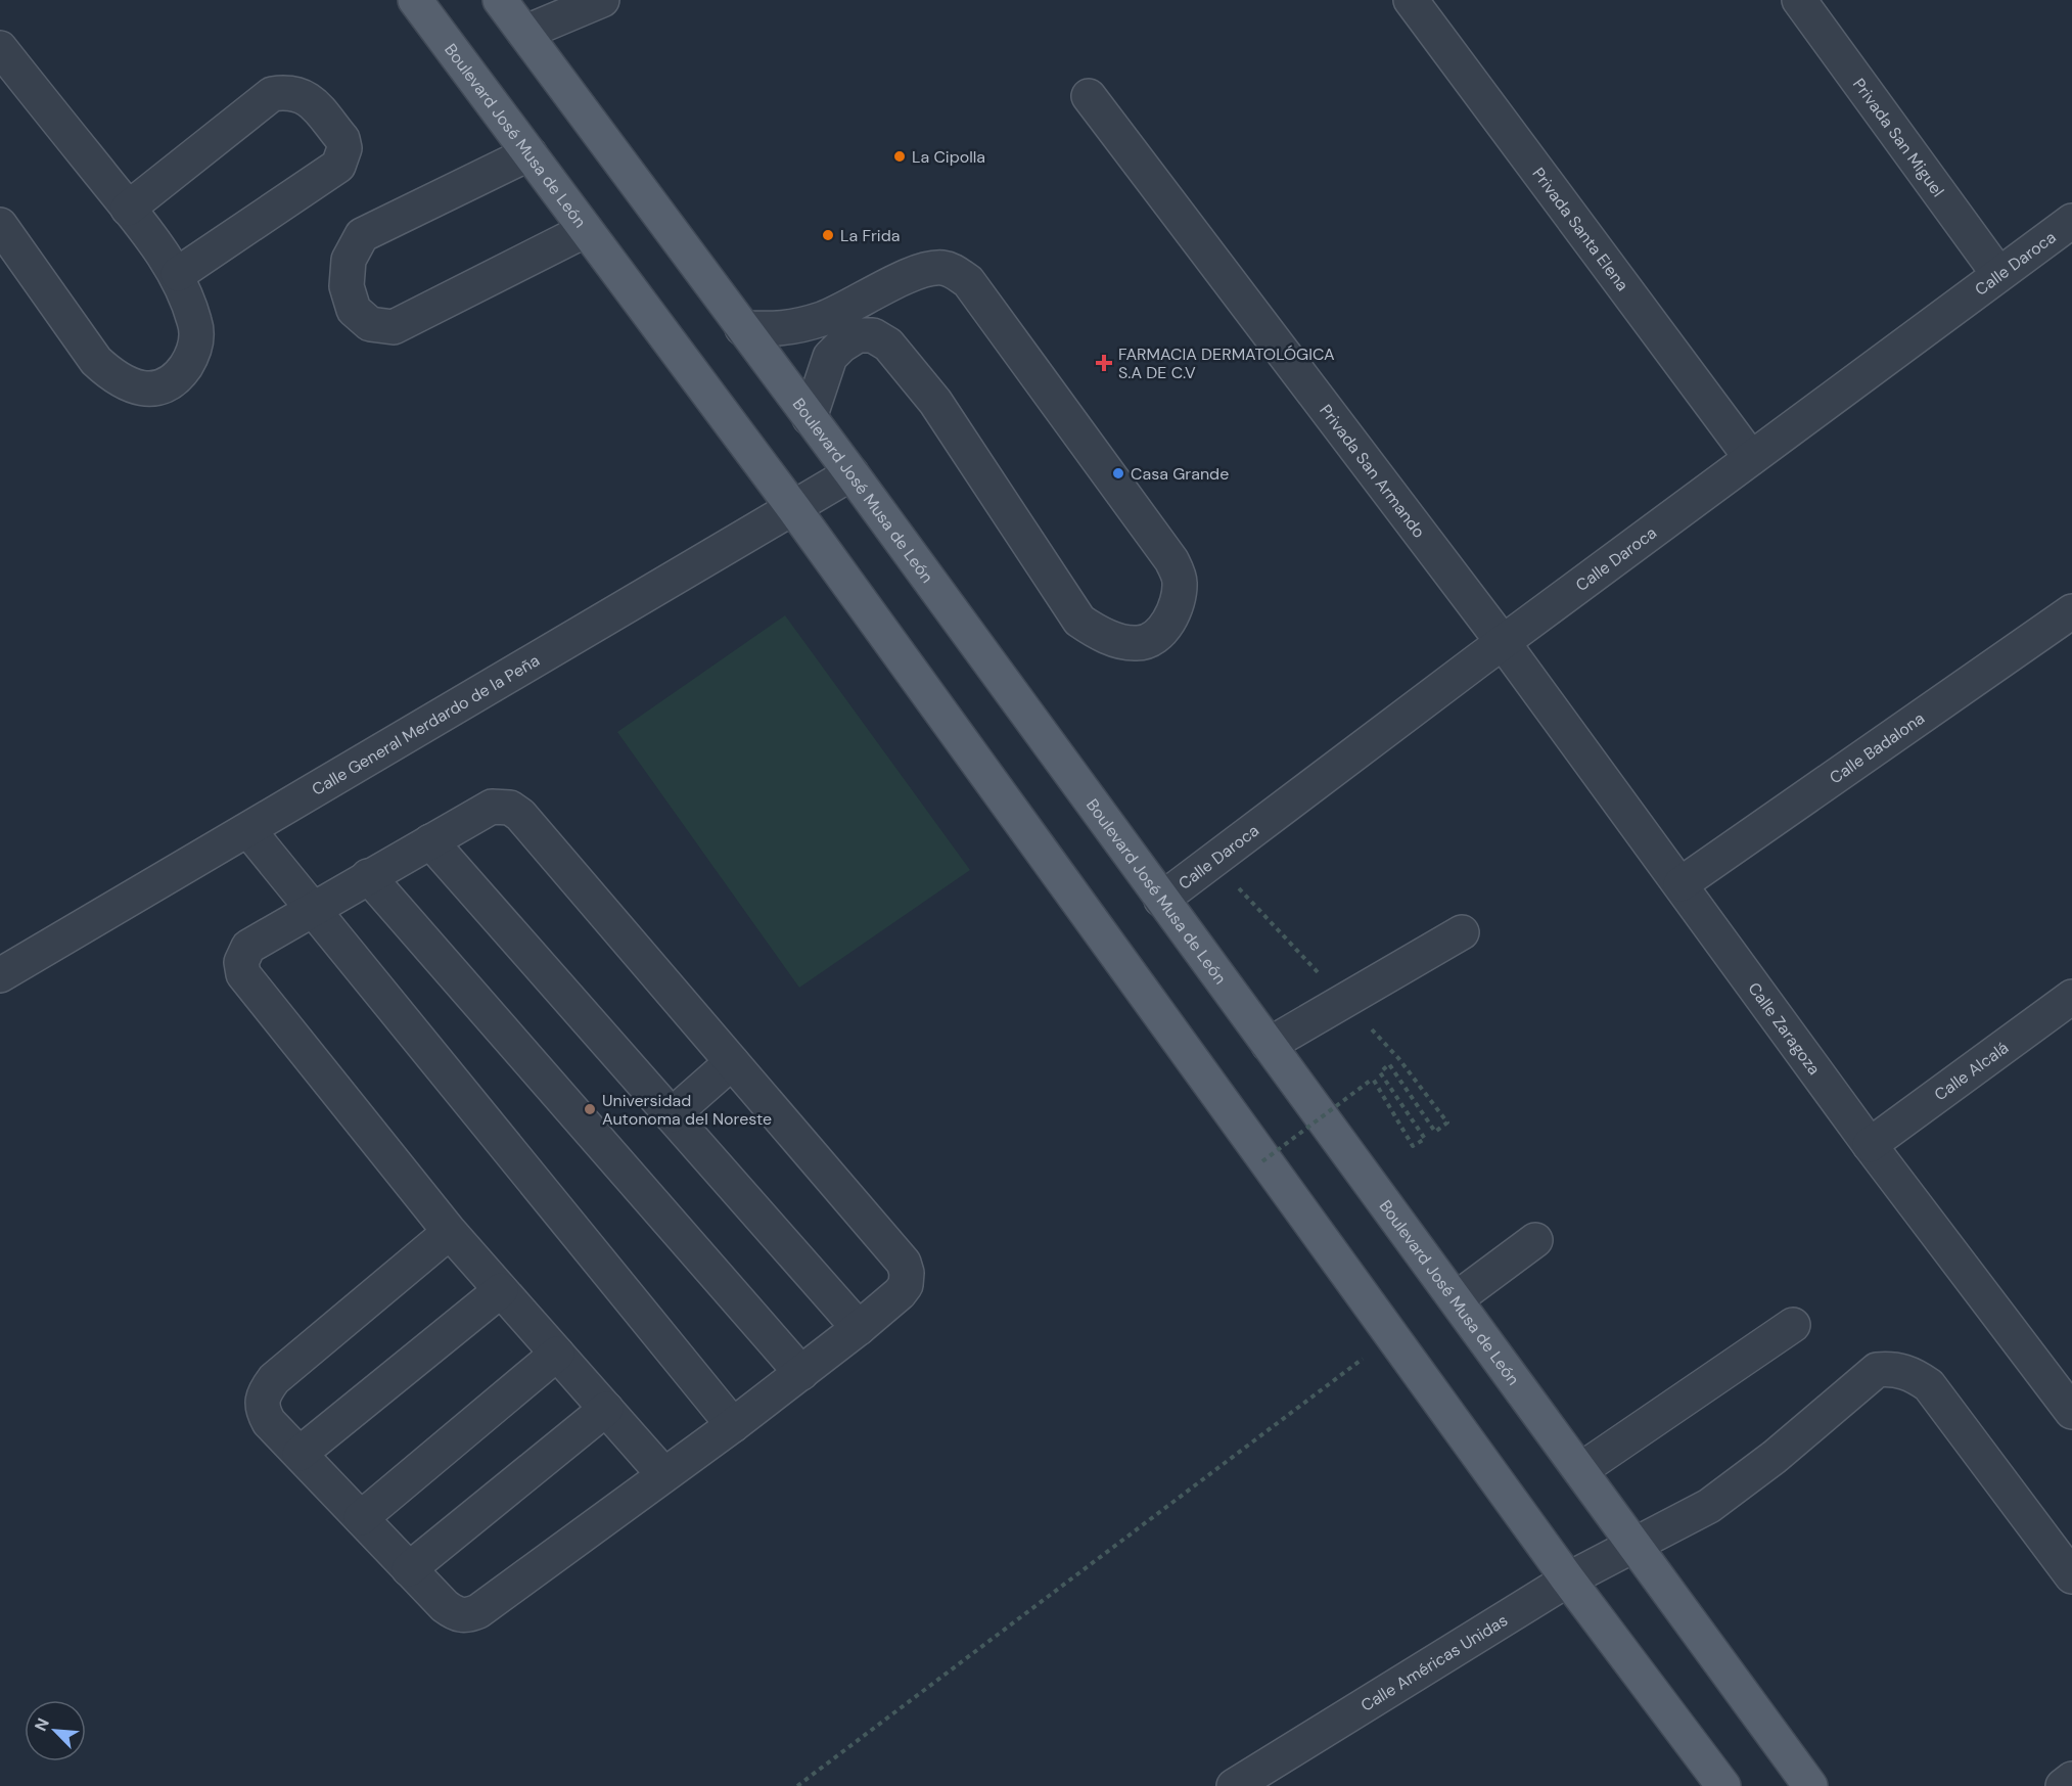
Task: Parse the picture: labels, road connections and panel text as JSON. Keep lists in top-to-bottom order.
{
  "streets": {
    "main road": ["Boulevard José Musa de León"],
    "street": [
      "Privada San Miguel",
      "Privada Santa Elena",
      "Calle Daroca",
      "Privada San Armando",
      "Calle General Merdardo de la Peña",
      "Calle Badalona",
      "Calle Zaragoza",
      "Calle Alcalá",
      "Calle Américas Unidas"
    ]
  },
  "crossings": [
    ["Boulevard José Musa de León", "Calle Daroca"],
    ["Boulevard José Musa de León", "Calle General Merdardo de la Peña"],
    ["Boulevard José Musa de León", "Calle Américas Unidas"],
    ["Privada San Miguel", "Calle Daroca"],
    ["Privada Santa Elena", "Calle Daroca"],
    ["Calle Daroca", "Privada San Armando"],
    ["Calle Daroca", "Calle Zaragoza"],
    ["Privada San Armando", "Calle Zaragoza"],
    ["Calle Badalona", "Calle Zaragoza"],
    ["Calle Zaragoza", "Calle Alcalá"]
  ],
  "places": {
    "other": [
      "La Cipolla",
      "La Frida",
      "Casa Grande",
      "Universidad Autonoma del Noreste"
    ],
    "health": ["FARMACIA DERMATOLÓGICA S.A DE C.V"]
  },
  "north": "top left"
}
